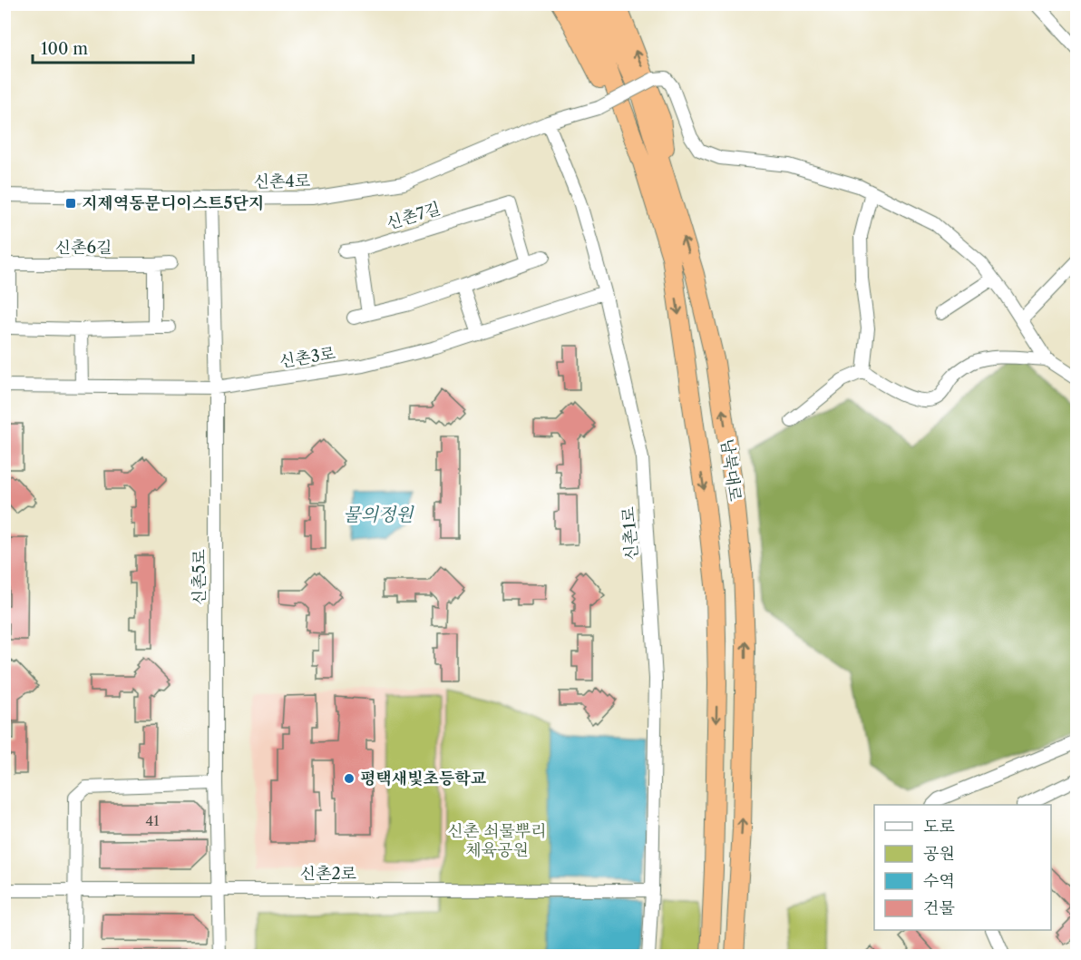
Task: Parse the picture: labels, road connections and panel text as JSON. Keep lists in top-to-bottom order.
{
  "streets": {
    "highway": ["남북대로"],
    "street": [
      "신촌4로",
      "신촌7길",
      "신촌6길",
      "신촌3로",
      "신촌1로",
      "신촌5로",
      "신촌2로"
    ]
  },
  "crossings": [
    ["신촌4로", "신촌1로"],
    ["신촌4로", "신촌5로"],
    ["신촌3로", "신촌1로"],
    ["신촌3로", "신촌5로"],
    ["신촌1로", "신촌2로"],
    ["신촌5로", "신촌2로"]
  ],
  "water": ["물의정원"],
  "parks": ["신촌 쇠물뿌리 체육공원"],
  "places": {
    "transit": ["지제역동문디이스트5단지"],
    "other": ["평택새빛초등학교"]
  },
  "house_numbers": ["41"],
  "legend": [
    "도로",
    "공원",
    "수역",
    "건물"
  ],
  "scale_bar": "100 m"
}
